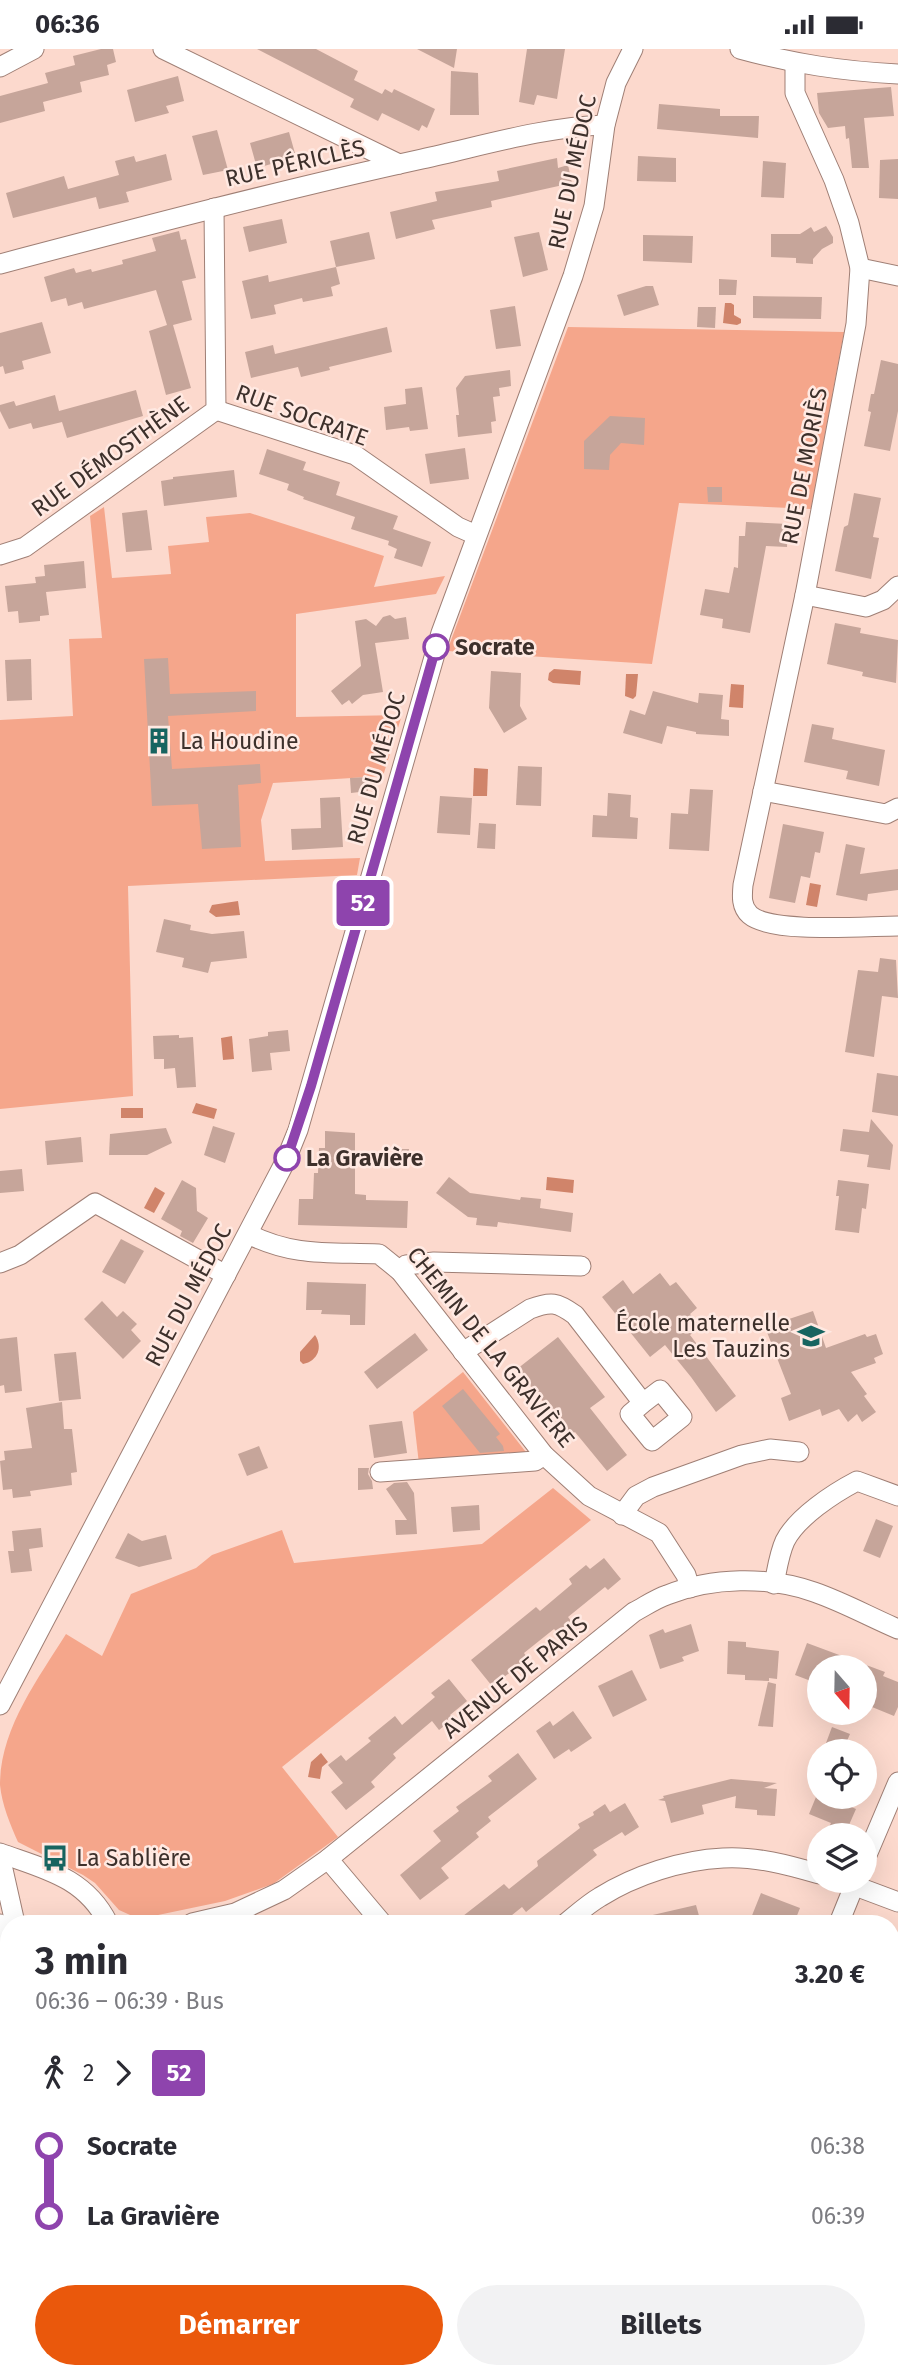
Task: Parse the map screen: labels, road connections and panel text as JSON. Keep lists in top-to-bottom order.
{
  "streets": {
    "street": [
      "RUE PÉRICLÈS",
      "RUE DU MÉDOC",
      "RUE SOCRATE",
      "RUE DÉMOSTHÈNE",
      "RUE DE MORIÈS",
      "CHEMIN DE LA GRAVIÈRE",
      "AVENUE DE PARIS"
    ]
  },
  "crossings": [
    ["RUE PÉRICLÈS", "RUE DU MÉDOC"],
    ["RUE PÉRICLÈS", "RUE DÉMOSTHÈNE"],
    ["RUE DU MÉDOC", "RUE SOCRATE"],
    ["RUE DU MÉDOC", "CHEMIN DE LA GRAVIÈRE"],
    ["RUE SOCRATE", "RUE DÉMOSTHÈNE"],
    ["CHEMIN DE LA GRAVIÈRE", "AVENUE DE PARIS"]
  ],
  "places": {
    "other": ["Socrate", "La Gravière"],
    "building": ["La Houdine"],
    "school or university": ["École maternelle Les Tauzins"],
    "bus stop": ["La Sablière"]
  },
  "lines": ["bus line 52"],
  "north": "bottom",
  "page": {
    "status": "06:36",
    "on_map": "52",
    "heading": ["3 min", "06:36 – 06:39 · Bus", "3.20 €"],
    "legs": ["2", "52"],
    "list": [
      {
        "name": "Socrate",
        "value": "06:38"
      },
      {
        "name": "La Gravière",
        "value": "06:39"
      }
    ],
    "buttons": ["Démarrer", "Billets"]
  }
}
